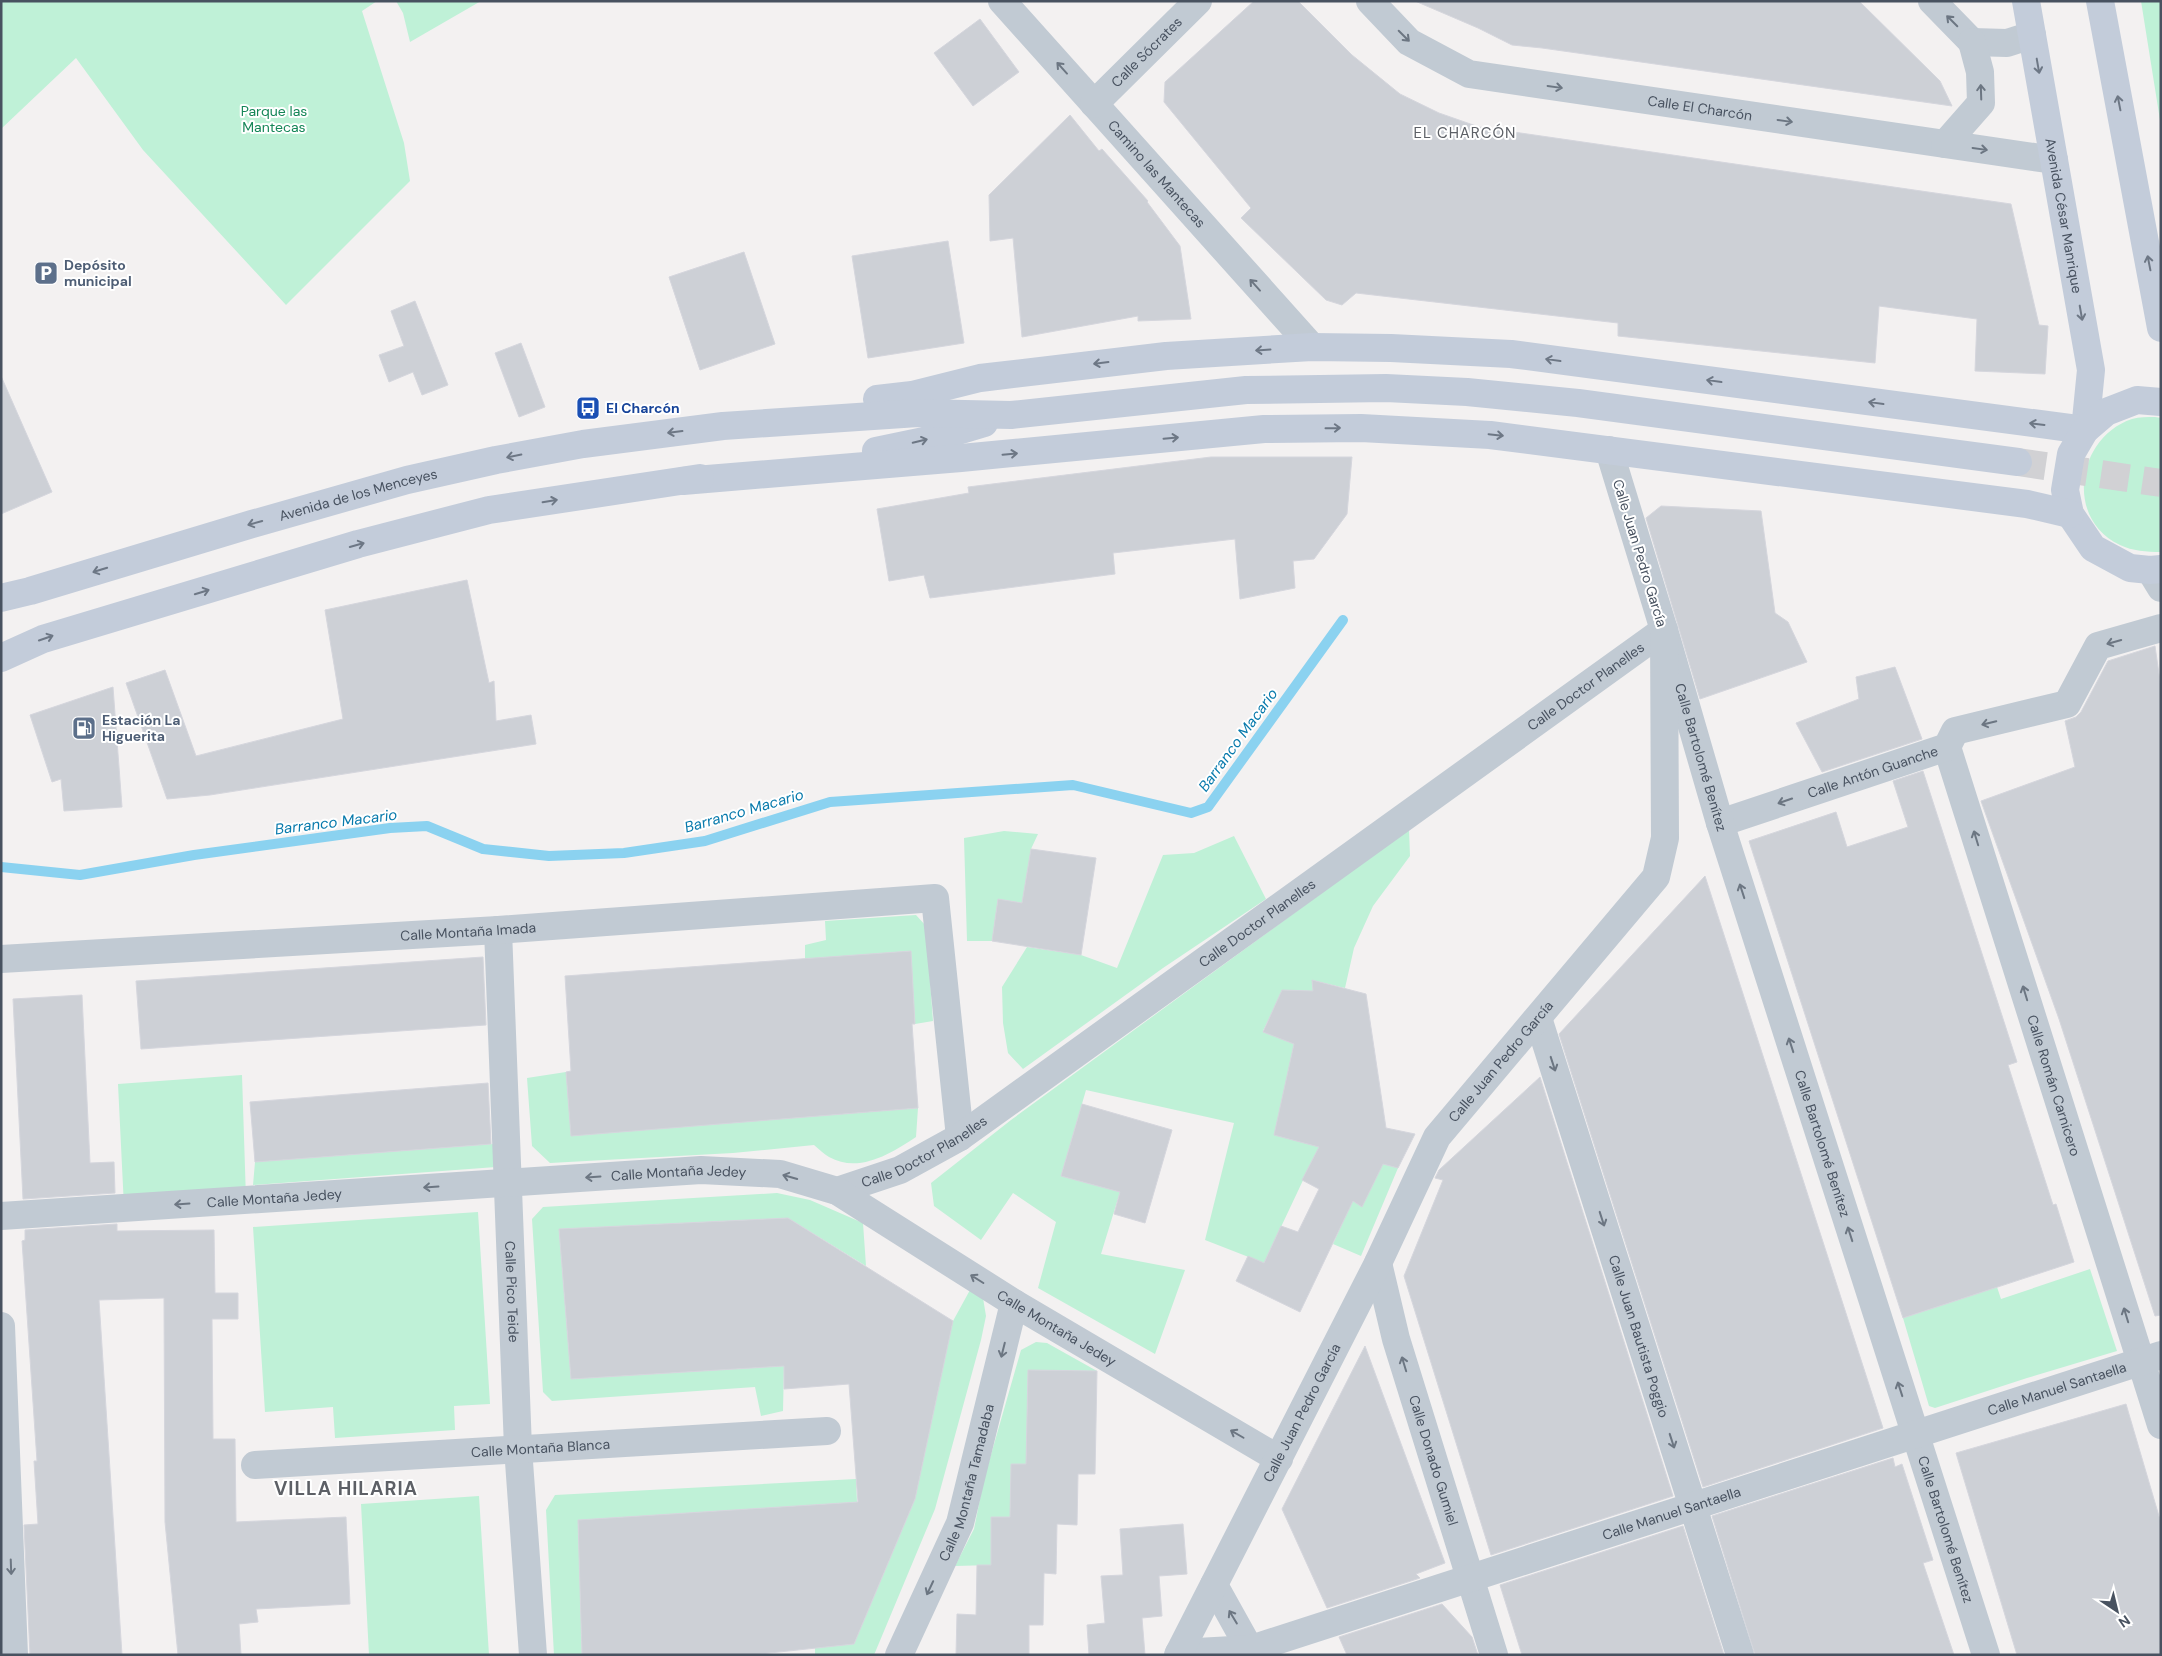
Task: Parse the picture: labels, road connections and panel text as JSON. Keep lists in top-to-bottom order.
{
  "streets": {
    "main road": ["Avenida César Manrique", "Avenida de los Menceyes"],
    "street": [
      "Calle Sócrates",
      "Calle El Charcón",
      "Camino las Mantecas",
      "Calle Juan Pedro García",
      "Calle Doctor Planelles",
      "Calle Bartolomé Benítez",
      "Calle Antón Guanche",
      "Calle Montaña Imada",
      "Calle Román Carnicero",
      "Calle Montaña Jedey",
      "Calle Pico Teide",
      "Calle Juan Bautista Poggio",
      "Calle Manuel Santaella",
      "Calle Montaña Blanca",
      "Calle Donado Gumiel",
      "Calle Montaña Tamadaba"
    ]
  },
  "crossings": [
    ["Calle Sócrates", "Camino las Mantecas"],
    ["Calle El Charcón", "Avenida César Manrique"],
    ["Calle Juan Pedro García", "Calle Doctor Planelles"],
    ["Calle Juan Pedro García", "Calle Bartolomé Benítez"],
    ["Calle Juan Pedro García", "Calle Montaña Jedey"],
    ["Calle Juan Pedro García", "Calle Juan Bautista Poggio"],
    ["Calle Juan Pedro García", "Calle Manuel Santaella"],
    ["Calle Juan Pedro García", "Calle Donado Gumiel"],
    ["Calle Doctor Planelles", "Calle Bartolomé Benítez"],
    ["Calle Doctor Planelles", "Calle Montaña Imada"],
    ["Calle Doctor Planelles", "Calle Montaña Jedey"],
    ["Calle Bartolomé Benítez", "Calle Antón Guanche"],
    ["Calle Bartolomé Benítez", "Calle Manuel Santaella"],
    ["Calle Antón Guanche", "Calle Román Carnicero"],
    ["Calle Montaña Imada", "Calle Pico Teide"],
    ["Calle Román Carnicero", "Calle Manuel Santaella"],
    ["Calle Montaña Jedey", "Calle Pico Teide"],
    ["Calle Montaña Jedey", "Calle Montaña Tamadaba"],
    ["Calle Pico Teide", "Calle Montaña Blanca"],
    ["Calle Juan Bautista Poggio", "Calle Manuel Santaella"],
    ["Calle Manuel Santaella", "Calle Donado Gumiel"]
  ],
  "one_way": [
    "Calle El Charcón",
    "Camino las Mantecas",
    "Calle Bartolomé Benítez",
    "Calle Antón Guanche",
    "Calle Román Carnicero",
    "Calle Montaña Jedey",
    "Calle Juan Bautista Poggio",
    "Calle Donado Gumiel",
    "Calle Montaña Tamadaba"
  ],
  "districts": ["EL CHARCÓN", "VILLA HILARIA"],
  "water": ["Barranco Macario"],
  "parks": ["Parque las Mantecas"],
  "places": {
    "parking": ["Depósito municipal"],
    "bus stop": ["El Charcón"],
    "fuel station": ["Estación La Higuerita"]
  },
  "north": "bottom right"
}
